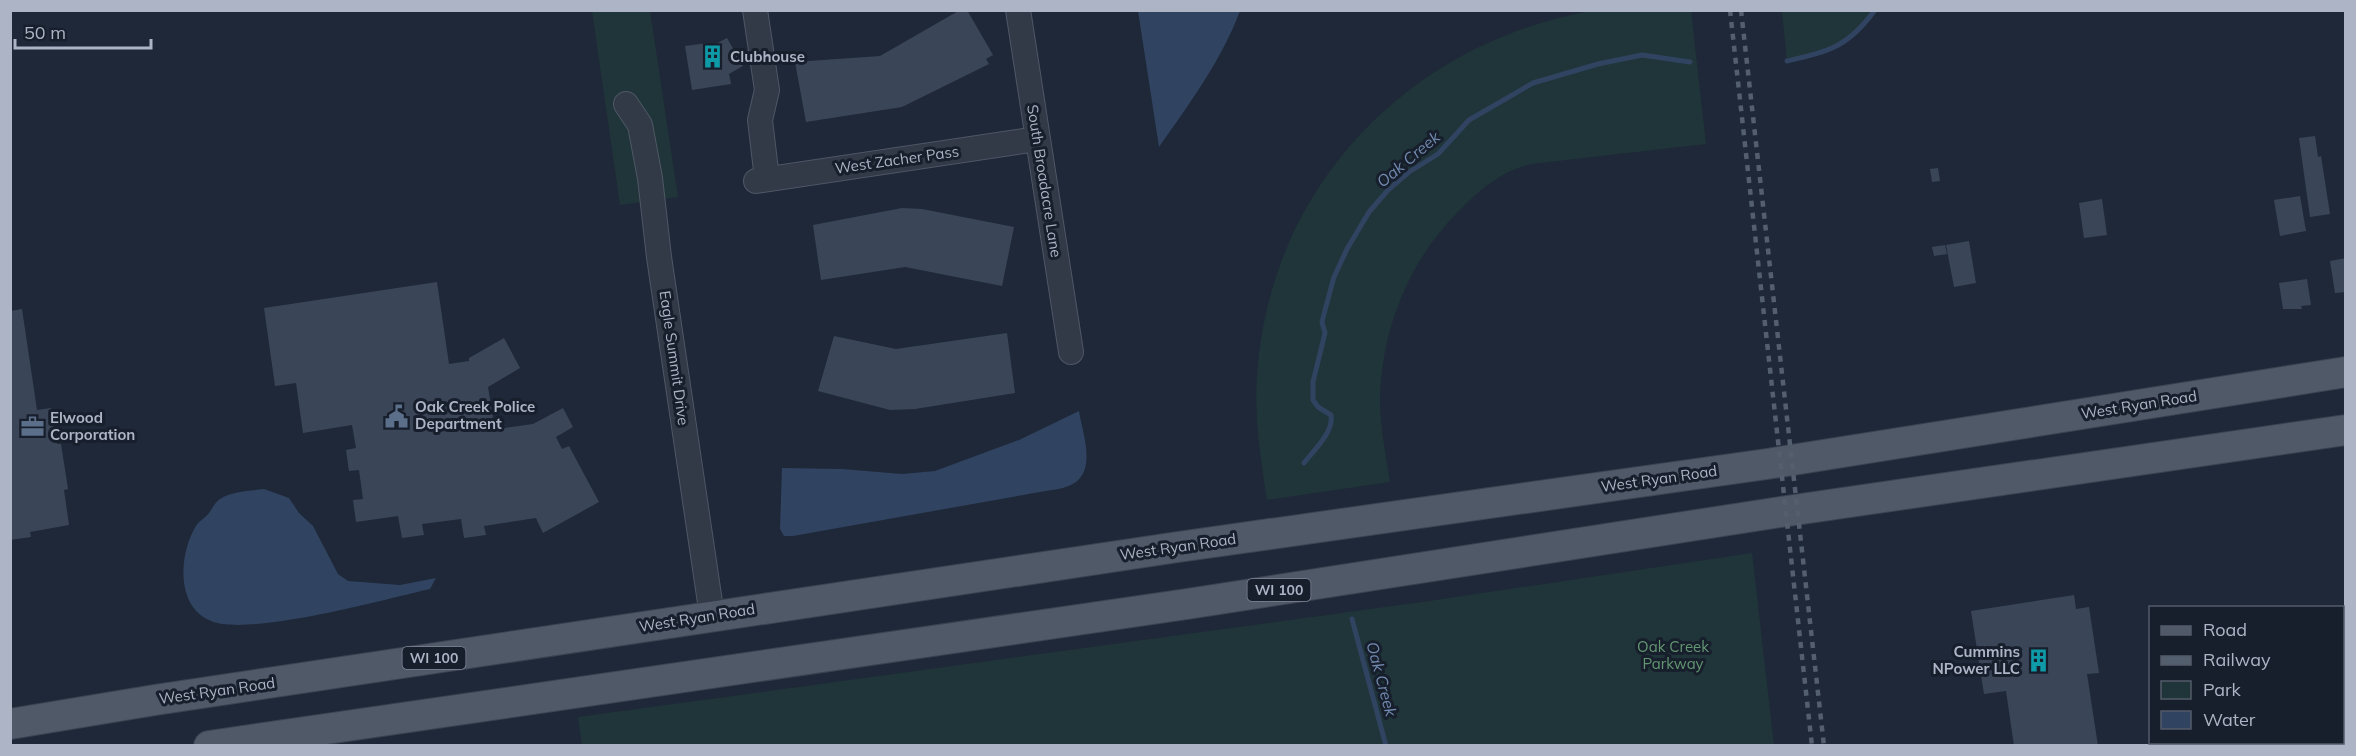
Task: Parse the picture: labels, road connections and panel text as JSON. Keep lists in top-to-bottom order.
{
  "streets": {
    "main road": ["West Ryan Road", "WI 100"],
    "street": ["West Zacher Pass", "South Broadacre Lane", "Eagle Summit Drive"]
  },
  "crossings": [
    ["West Zacher Pass", "South Broadacre Lane"],
    ["Eagle Summit Drive", "West Ryan Road"]
  ],
  "water": ["Oak Creek"],
  "parks": ["Oak Creek Parkway"],
  "places": {
    "building": ["Clubhouse", "Cummins NPower LLC"],
    "public building": ["Oak Creek Police Department"],
    "office": ["Elwood Corporation"]
  },
  "legend": [
    "Road",
    "Railway",
    "Park",
    "Water"
  ],
  "scale_bar": "50 m"
}
